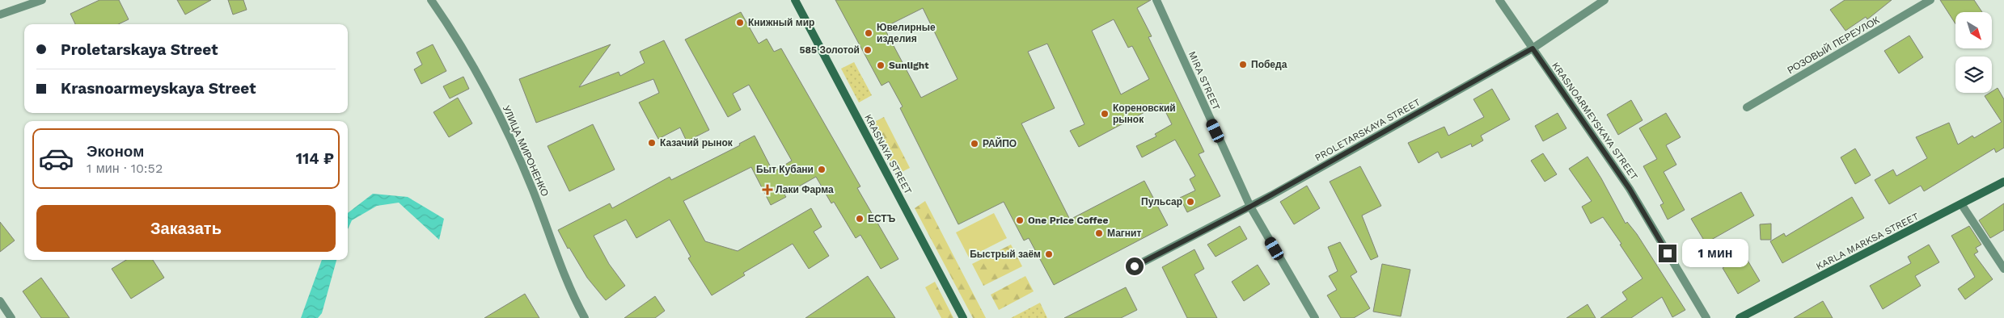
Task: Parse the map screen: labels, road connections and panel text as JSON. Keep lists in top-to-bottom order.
{
  "streets": {
    "main road": ["KRASNAYA STREET", "KARLA MARKSA STREET"],
    "street": [
      "РОЗОВЫЙ ПЕРЕУЛОК",
      "MIRA STREET",
      "KRASNOARMEYSKAYA STREET",
      "PROLETARSKAYA STREET",
      "УЛИЦА МИРОНЕНКО"
    ]
  },
  "crossings": [
    ["MIRA STREET", "PROLETARSKAYA STREET"],
    ["KRASNOARMEYSKAYA STREET", "PROLETARSKAYA STREET"]
  ],
  "places": {
    "other": [
      "Книжный мир",
      "Ювелирные изделия",
      "585 Золотой",
      "Победа",
      "Sunlight",
      "Кореновский рынок",
      "Казачий рынок",
      "РАЙПО",
      "Быт Кубани",
      "Пульсар",
      "ЕСТЪ",
      "One Price Coffee",
      "Магнит",
      "Быстрый заём"
    ],
    "health": ["Лаки Фарма"]
  },
  "north": "bottom right",
  "page": {
    "banner": ["Proletarskaya Street", "Krasnoarmeyskaya Street"],
    "list": [
      {
        "name": "Эконом",
        "note": "1 мин · 10:52",
        "value": "114 ₽"
      }
    ],
    "buttons": "Заказать",
    "bubble": "1 мин"
  }
}
